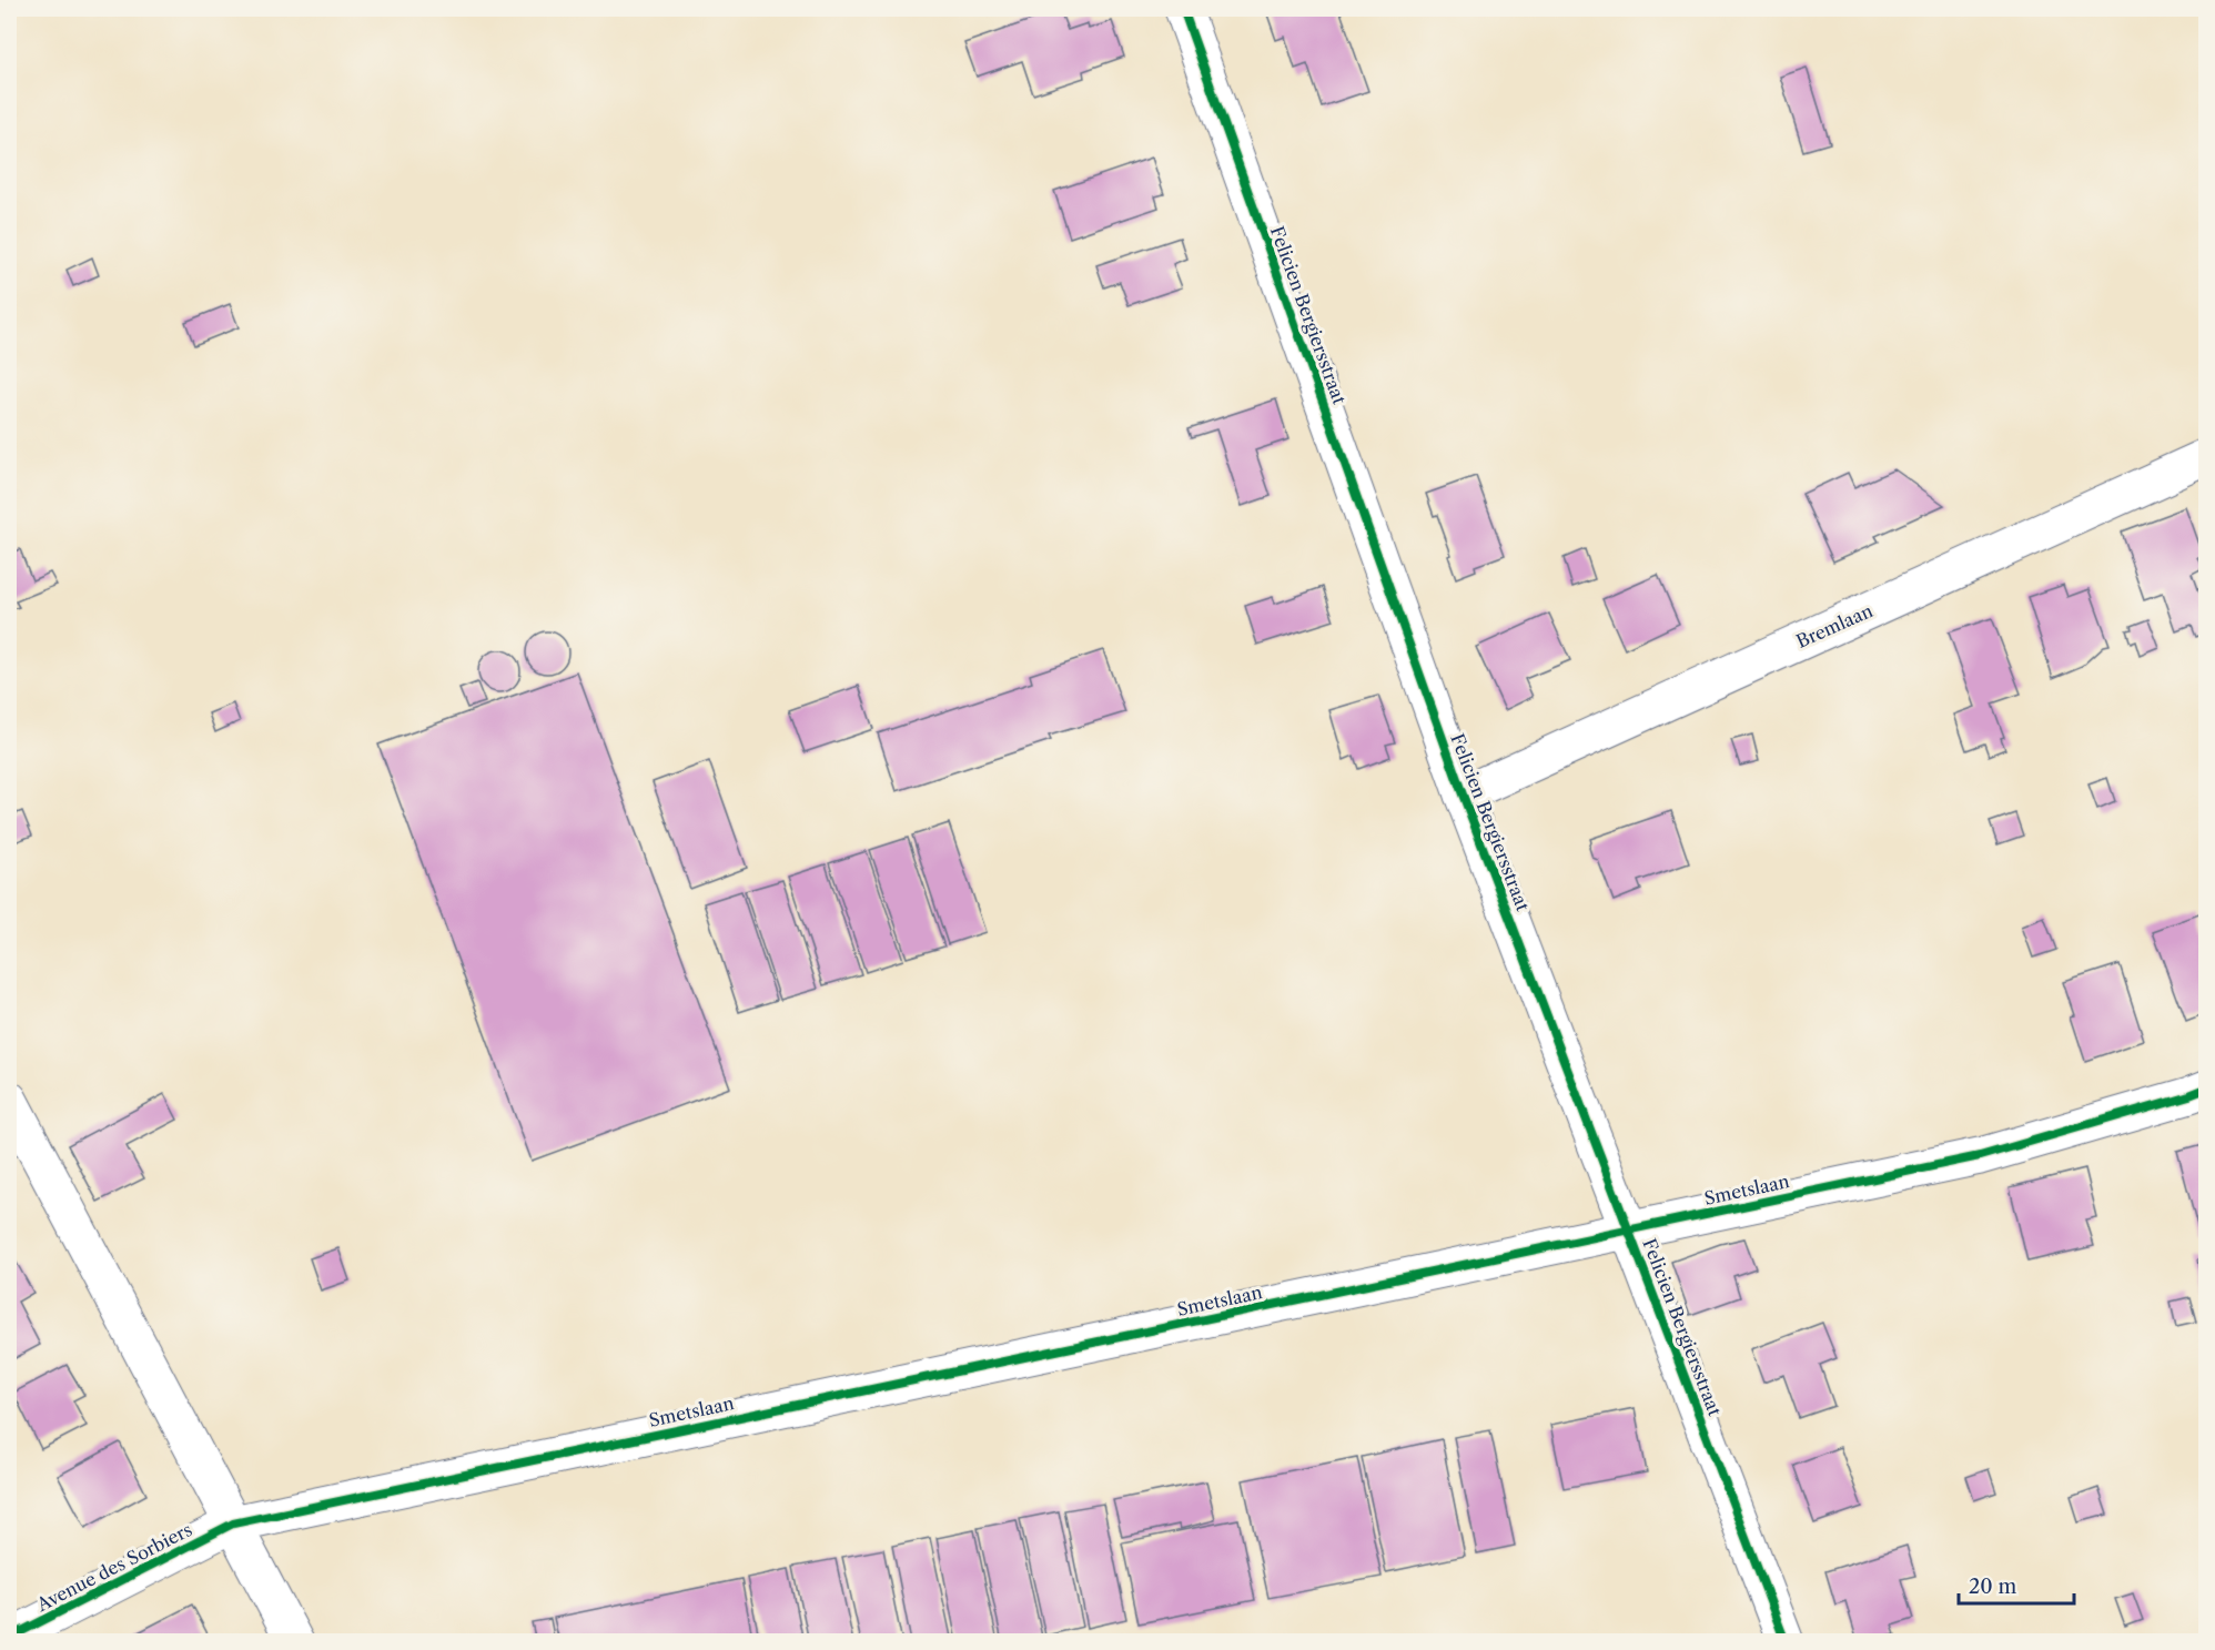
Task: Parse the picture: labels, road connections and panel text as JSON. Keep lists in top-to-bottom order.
{
  "streets": {
    "street": [
      "Felicien Bergiersstraat",
      "Bremlaan",
      "Smetslaan",
      "Avenue des Sorbiers"
    ]
  },
  "crossings": [
    ["Felicien Bergiersstraat", "Bremlaan"],
    ["Felicien Bergiersstraat", "Smetslaan"],
    ["Smetslaan", "Avenue des Sorbiers"]
  ],
  "scale_bar": "20 m"
}
